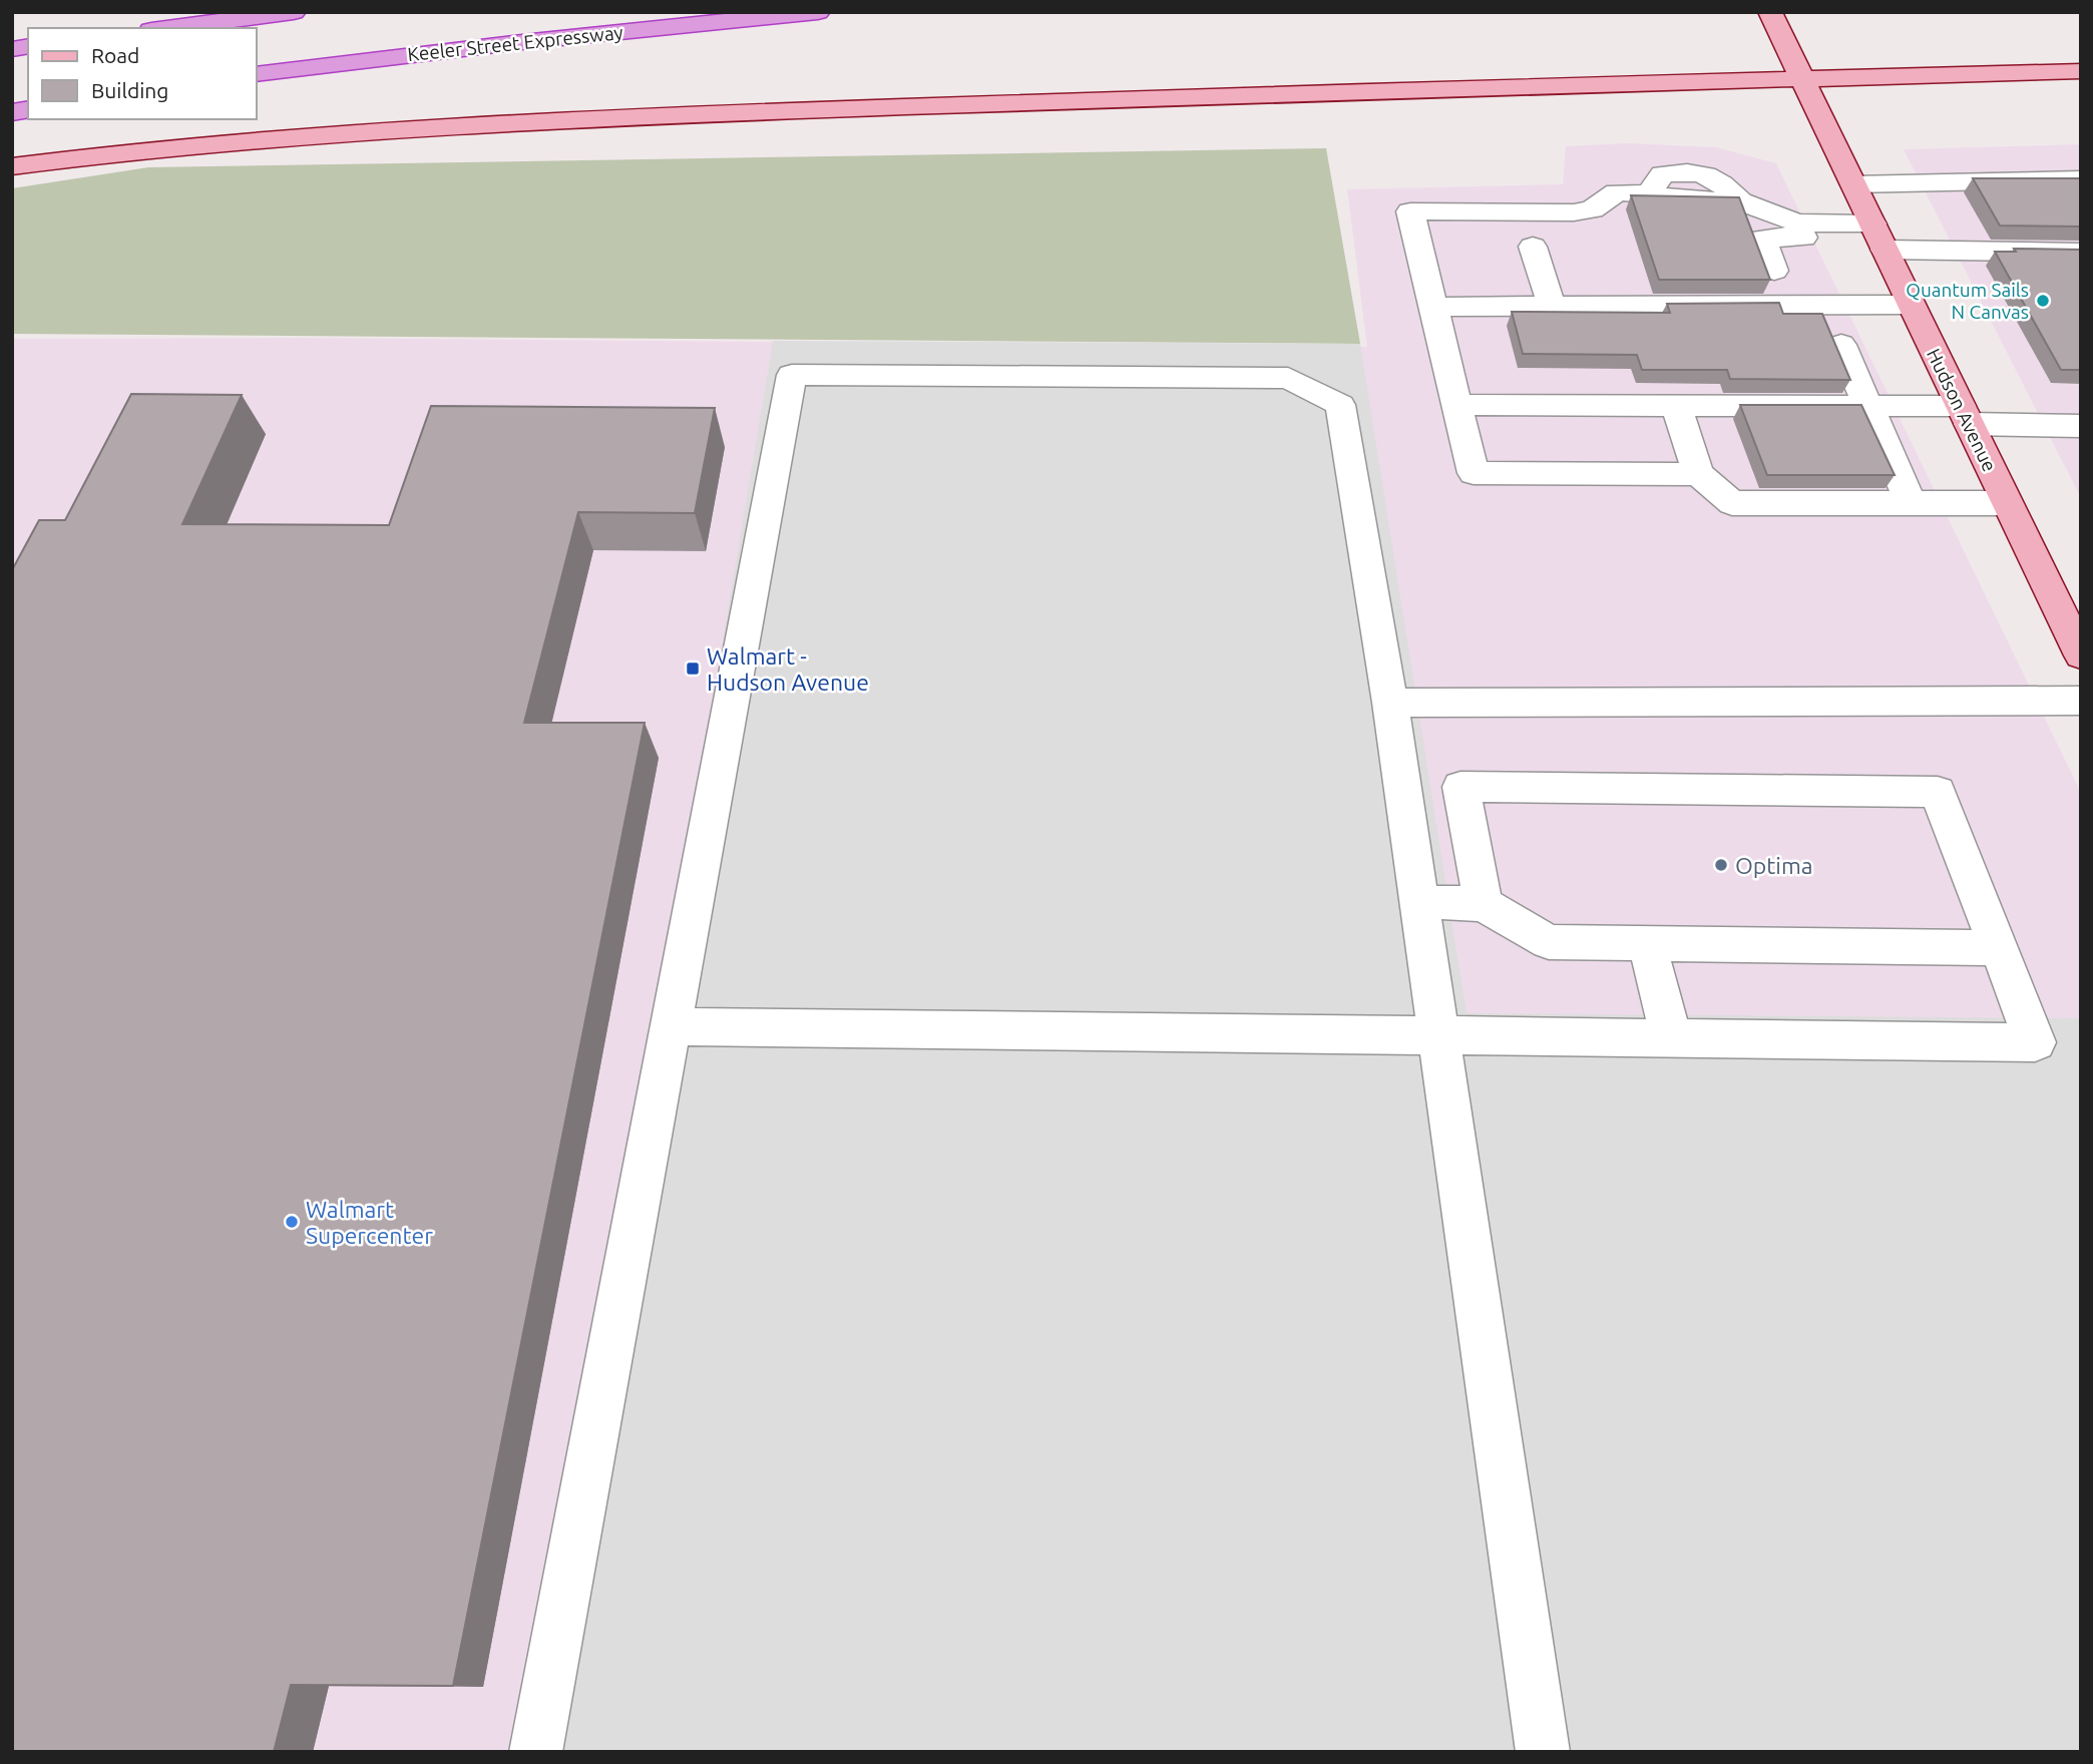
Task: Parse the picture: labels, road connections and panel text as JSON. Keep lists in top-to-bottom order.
{
  "streets": {
    "highway": ["Keeler Street Expressway"],
    "main road": ["Hudson Avenue"]
  },
  "places": {
    "other": ["Quantum Sails N Canvas", "Optima", "Walmart Supercenter"],
    "transit": ["Walmart - Hudson Avenue"]
  },
  "legend": ["Road", "Building"]
}
